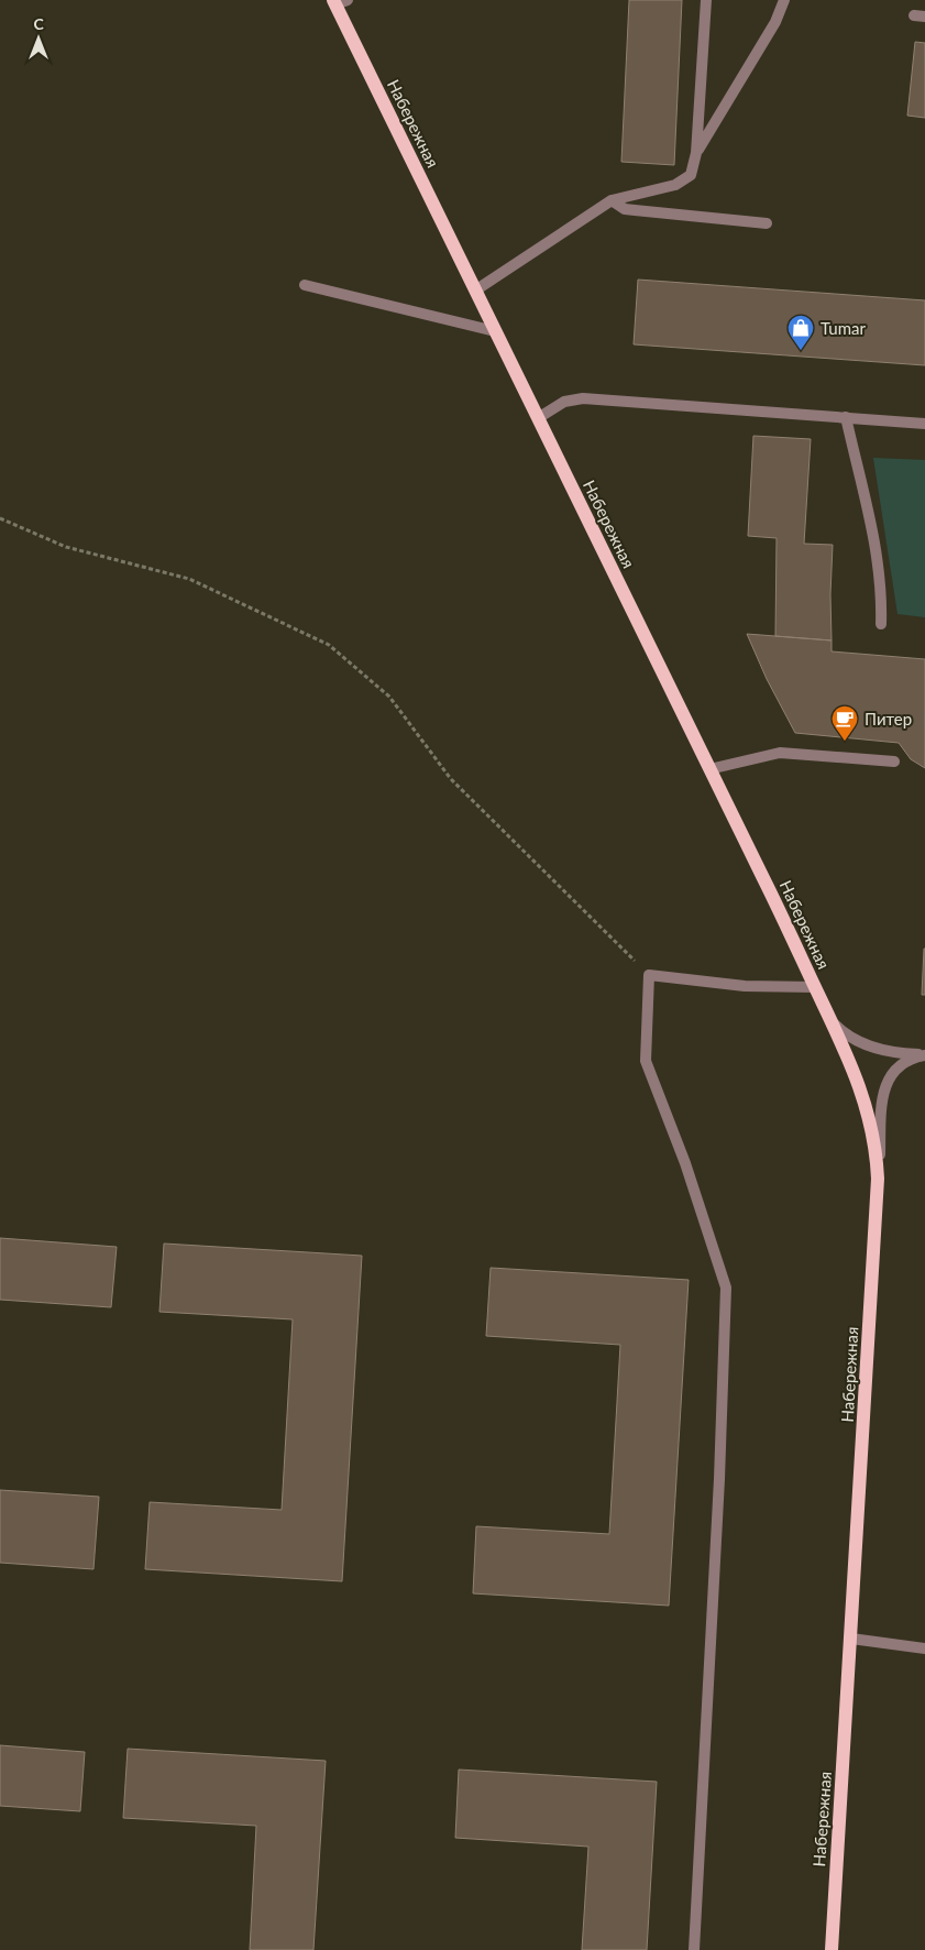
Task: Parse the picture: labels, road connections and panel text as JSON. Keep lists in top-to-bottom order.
{
  "streets": {
    "main road": ["Набережная"]
  },
  "places": {
    "shop": ["Tumar"],
    "cafe": ["Питер"]
  },
  "north": "top"
}
